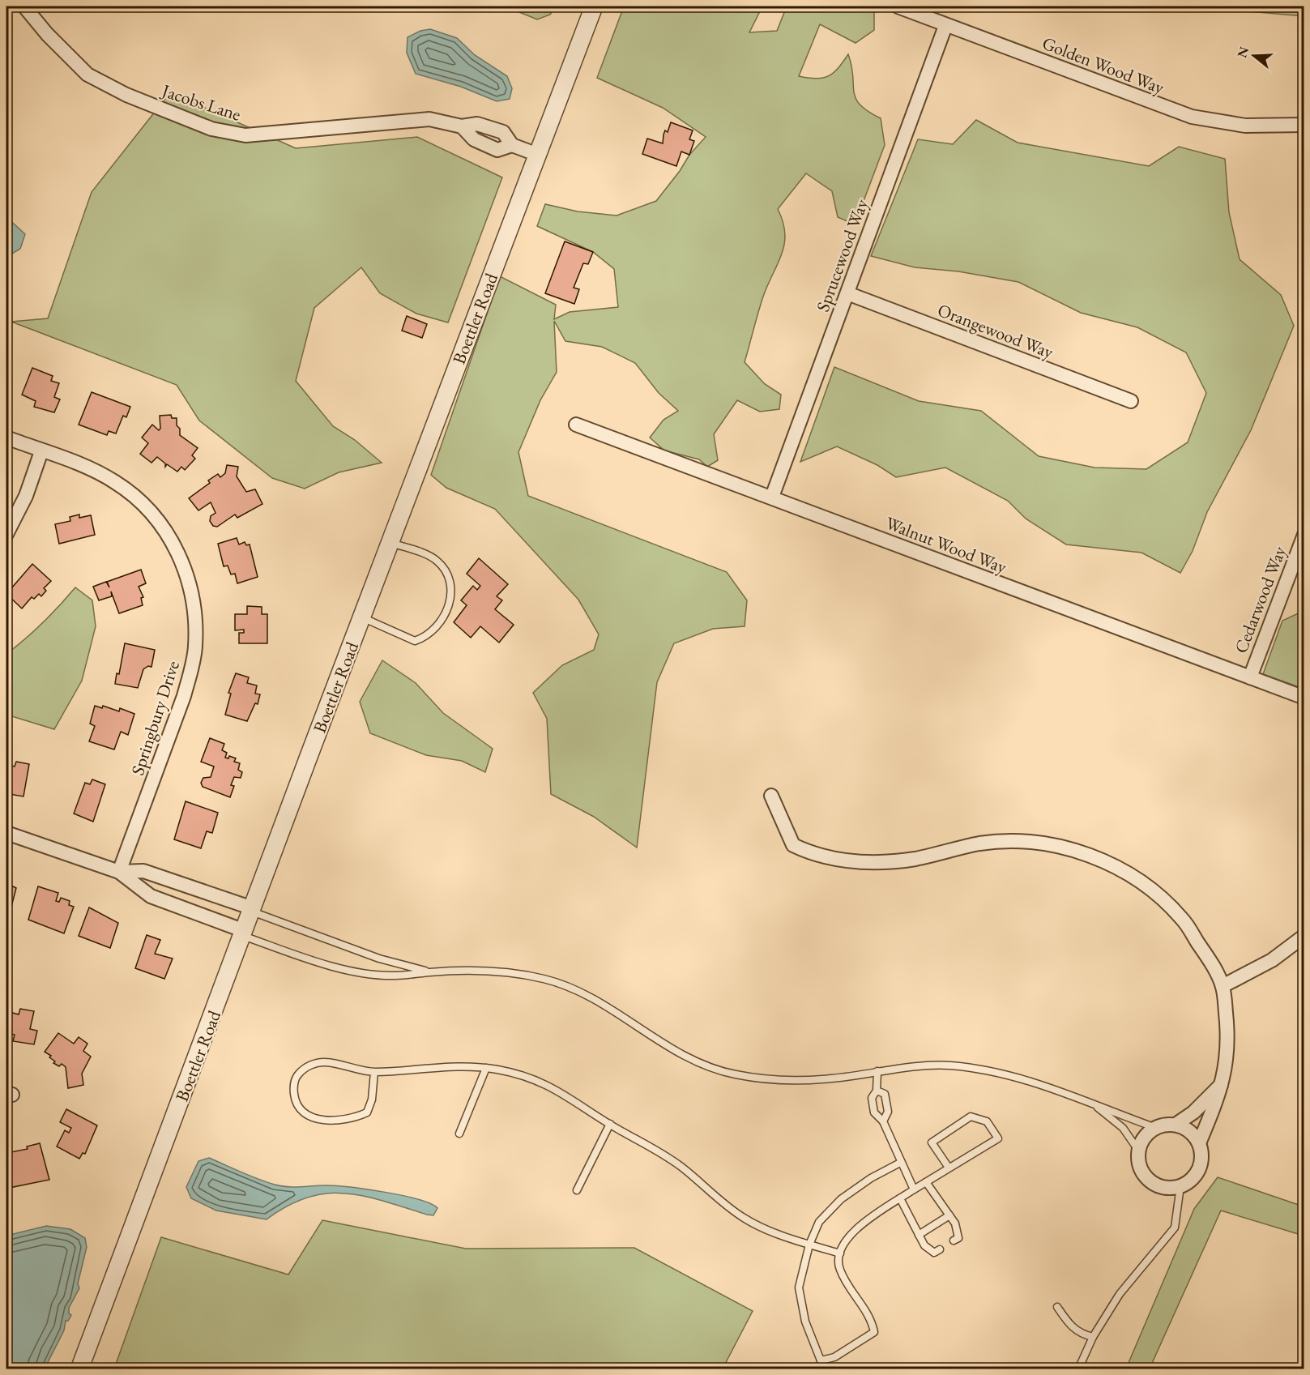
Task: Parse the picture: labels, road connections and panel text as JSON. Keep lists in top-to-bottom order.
{
  "streets": {
    "street": [
      "Golden Wood Way",
      "Jacobs Lane",
      "Sprucewood Way",
      "Boettler Road",
      "Orangewood Way",
      "Walnut Wood Way",
      "Cedarwood Way",
      "Springbury Drive"
    ]
  },
  "crossings": [
    ["Golden Wood Way", "Sprucewood Way"],
    ["Jacobs Lane", "Boettler Road"],
    ["Sprucewood Way", "Orangewood Way"],
    ["Sprucewood Way", "Walnut Wood Way"],
    ["Walnut Wood Way", "Cedarwood Way"]
  ],
  "north": "left"
}
